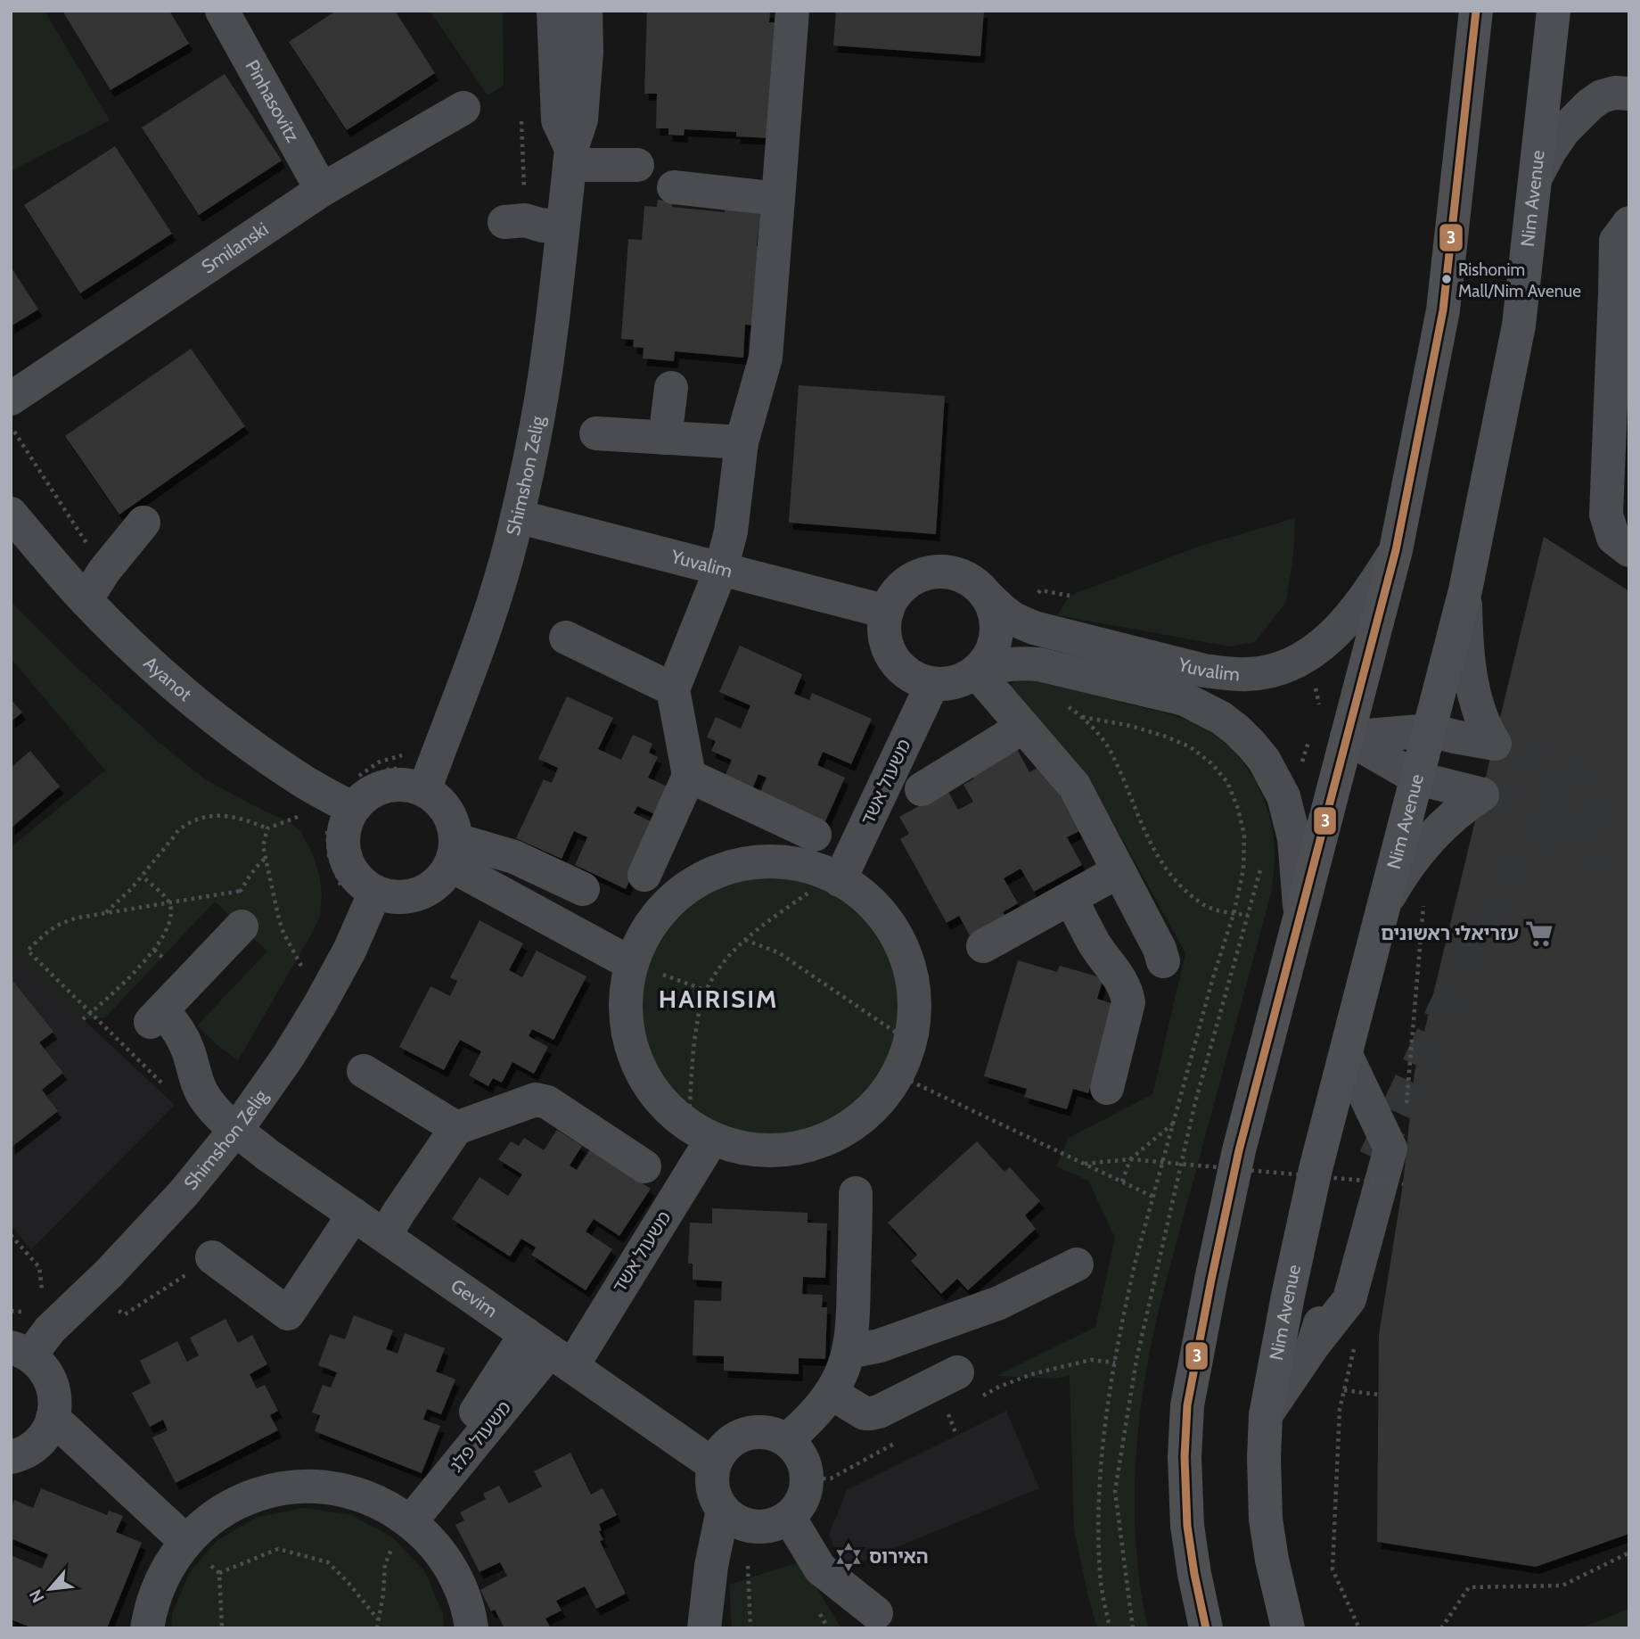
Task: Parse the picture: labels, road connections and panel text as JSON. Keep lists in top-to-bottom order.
{
  "streets": {
    "main road": ["Nim Avenue"],
    "street": [
      "Pinhasovitz",
      "Smilanski",
      "Shimshon Zelig",
      "Yuvalim",
      "Ayanot",
      "משעול אשד",
      "Gevim",
      "משעול פלג"
    ]
  },
  "crossings": [
    ["Pinhasovitz", "Smilanski"],
    ["Shimshon Zelig", "Yuvalim"],
    ["Shimshon Zelig", "Ayanot"],
    ["Shimshon Zelig", "Gevim"],
    ["Yuvalim", "משעול אשד"],
    ["משעול אשד", "Gevim"],
    ["משעול אשד", "משעול פלג"],
    ["Gevim", "משעול פלג"]
  ],
  "districts": ["HAIRISIM"],
  "places": {
    "other": ["Rishonim Mall/Nim Avenue"],
    "supermarket": ["עזריאלי ראשונים"],
    "synagogue": ["האירוס"]
  },
  "lines": ["transit line 3"],
  "north": "bottom left"
}
